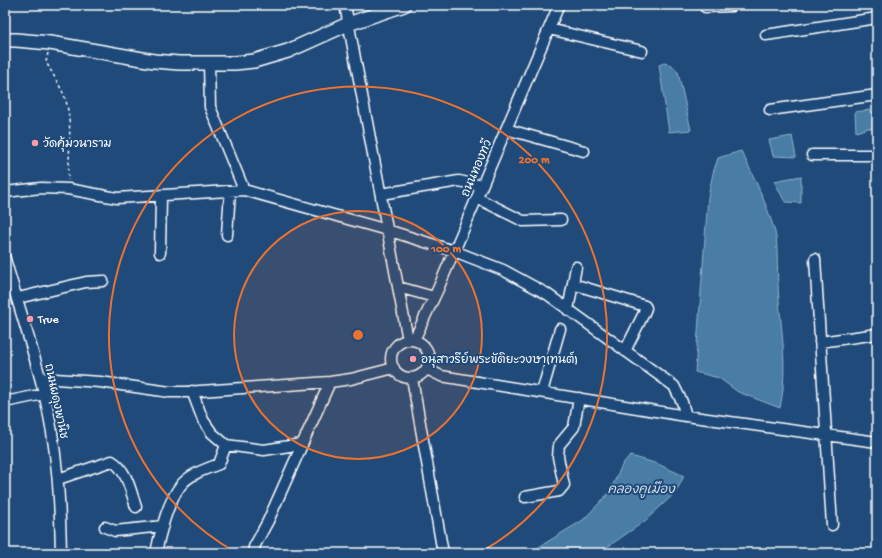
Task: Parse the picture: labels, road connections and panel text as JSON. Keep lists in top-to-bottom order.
{
  "streets": {
    "street": ["ถนนทองทวี", "ถนนผดุงพานิช"]
  },
  "water": ["คลองคูเมือง"],
  "places": ["วัดคุ้มวนาราม", "True", "อนุสาวรีย์พระขัติยะวงษา(ทนต์)"],
  "rings": ["200 m", "100 m"]
}
